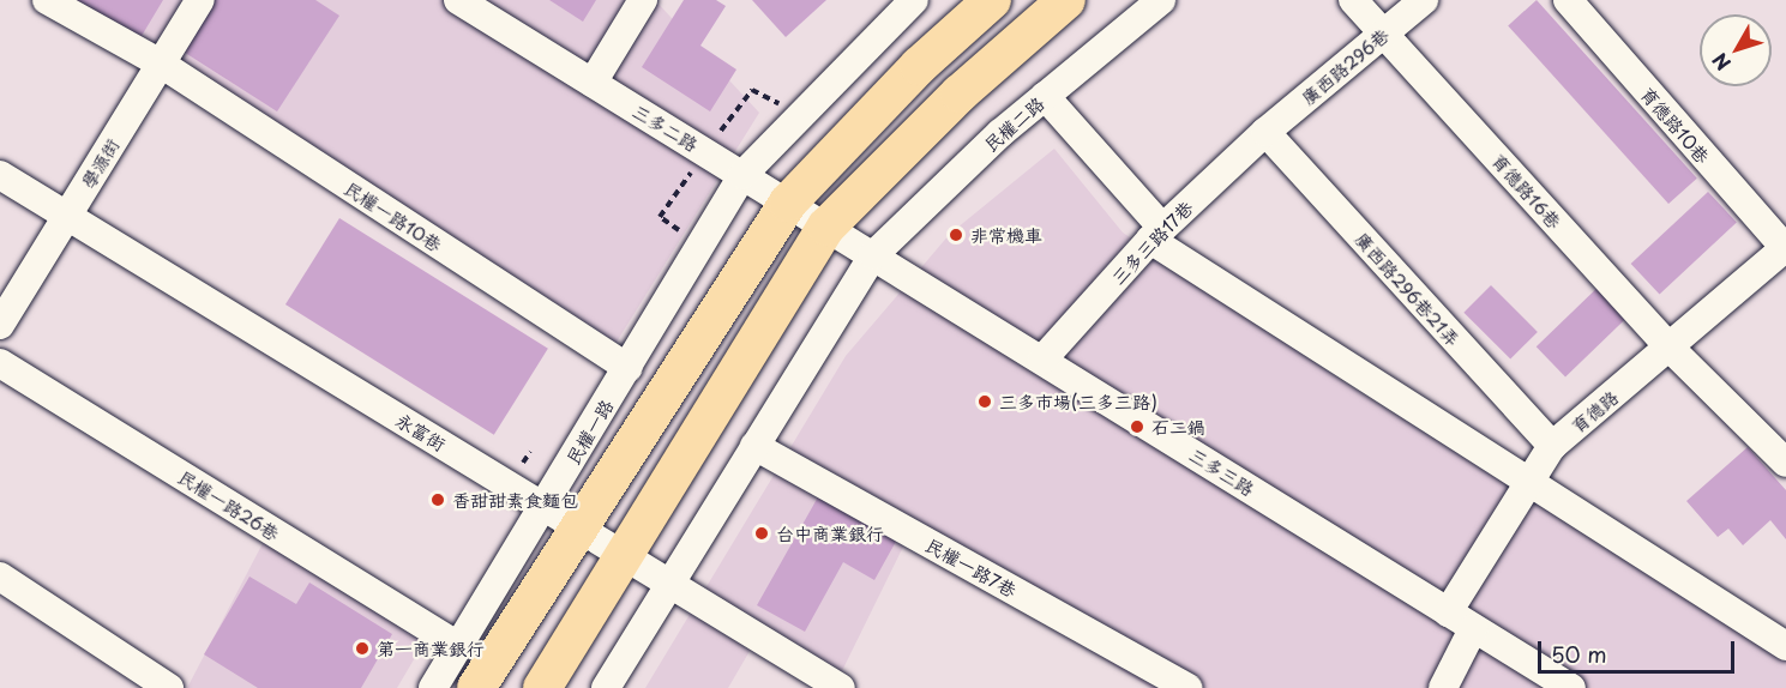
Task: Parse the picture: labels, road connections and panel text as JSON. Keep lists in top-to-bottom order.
{
  "streets": {
    "street": [
      "廣西路296巷",
      "民權二路",
      "育德路10巷",
      "三多二路",
      "學源街",
      "育德路16巷",
      "民權一路10巷",
      "三多三路17巷",
      "廣西路296巷21弄",
      "育德路",
      "永富街",
      "民權一路",
      "三多三路",
      "民權一路26巷",
      "民權一路7巷"
    ]
  },
  "crossings": [
    ["廣西路296巷", "育德路16巷"],
    ["廣西路296巷", "三多三路17巷"],
    ["廣西路296巷", "廣西路296巷21弄"],
    ["民權二路", "三多二路"],
    ["民權二路", "三多三路"],
    ["育德路10巷", "育德路"],
    ["三多二路", "民權一路"],
    ["三多二路", "三多三路"],
    ["學源街", "民權一路10巷"],
    ["學源街", "永富街"],
    ["育德路16巷", "育德路"],
    ["民權一路10巷", "民權一路"],
    ["三多三路17巷", "廣西路296巷21弄"],
    ["三多三路17巷", "三多三路"],
    ["廣西路296巷21弄", "育德路"],
    ["育德路", "三多三路"],
    ["永富街", "民權一路"],
    ["民權一路", "民權一路26巷"]
  ],
  "places": [
    "非常機車",
    "三多市場(三多三路)",
    "石二鍋",
    "香甜甜素食麵包",
    "台中商業銀行",
    "第一商業銀行"
  ],
  "scale_bar": "50 m",
  "north": "bottom left"
}
